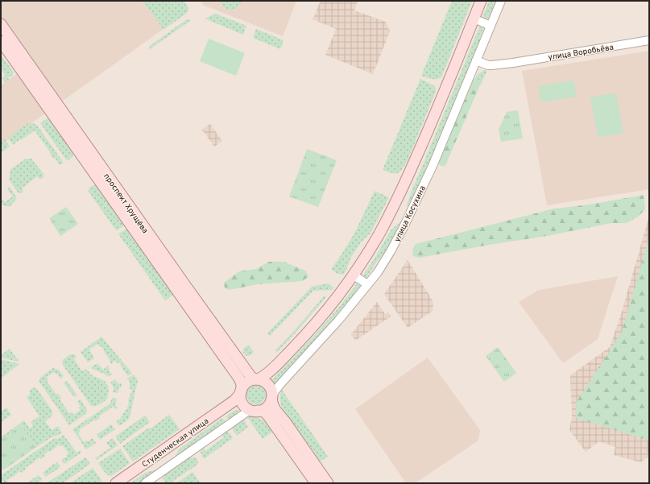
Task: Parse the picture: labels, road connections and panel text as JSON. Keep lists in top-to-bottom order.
{
  "streets": {
    "main road": ["проспект Хрущёва", "Студенческая улица"],
    "street": ["улица Воробьёва", "улица Косухина"]
  },
  "crossings": [
    ["улица Воробьёва", "улица Косухина"],
    ["проспект Хрущёва", "улица Косухина"],
    ["проспект Хрущёва", "Студенческая улица"],
    ["улица Косухина", "Студенческая улица"]
  ]
}
